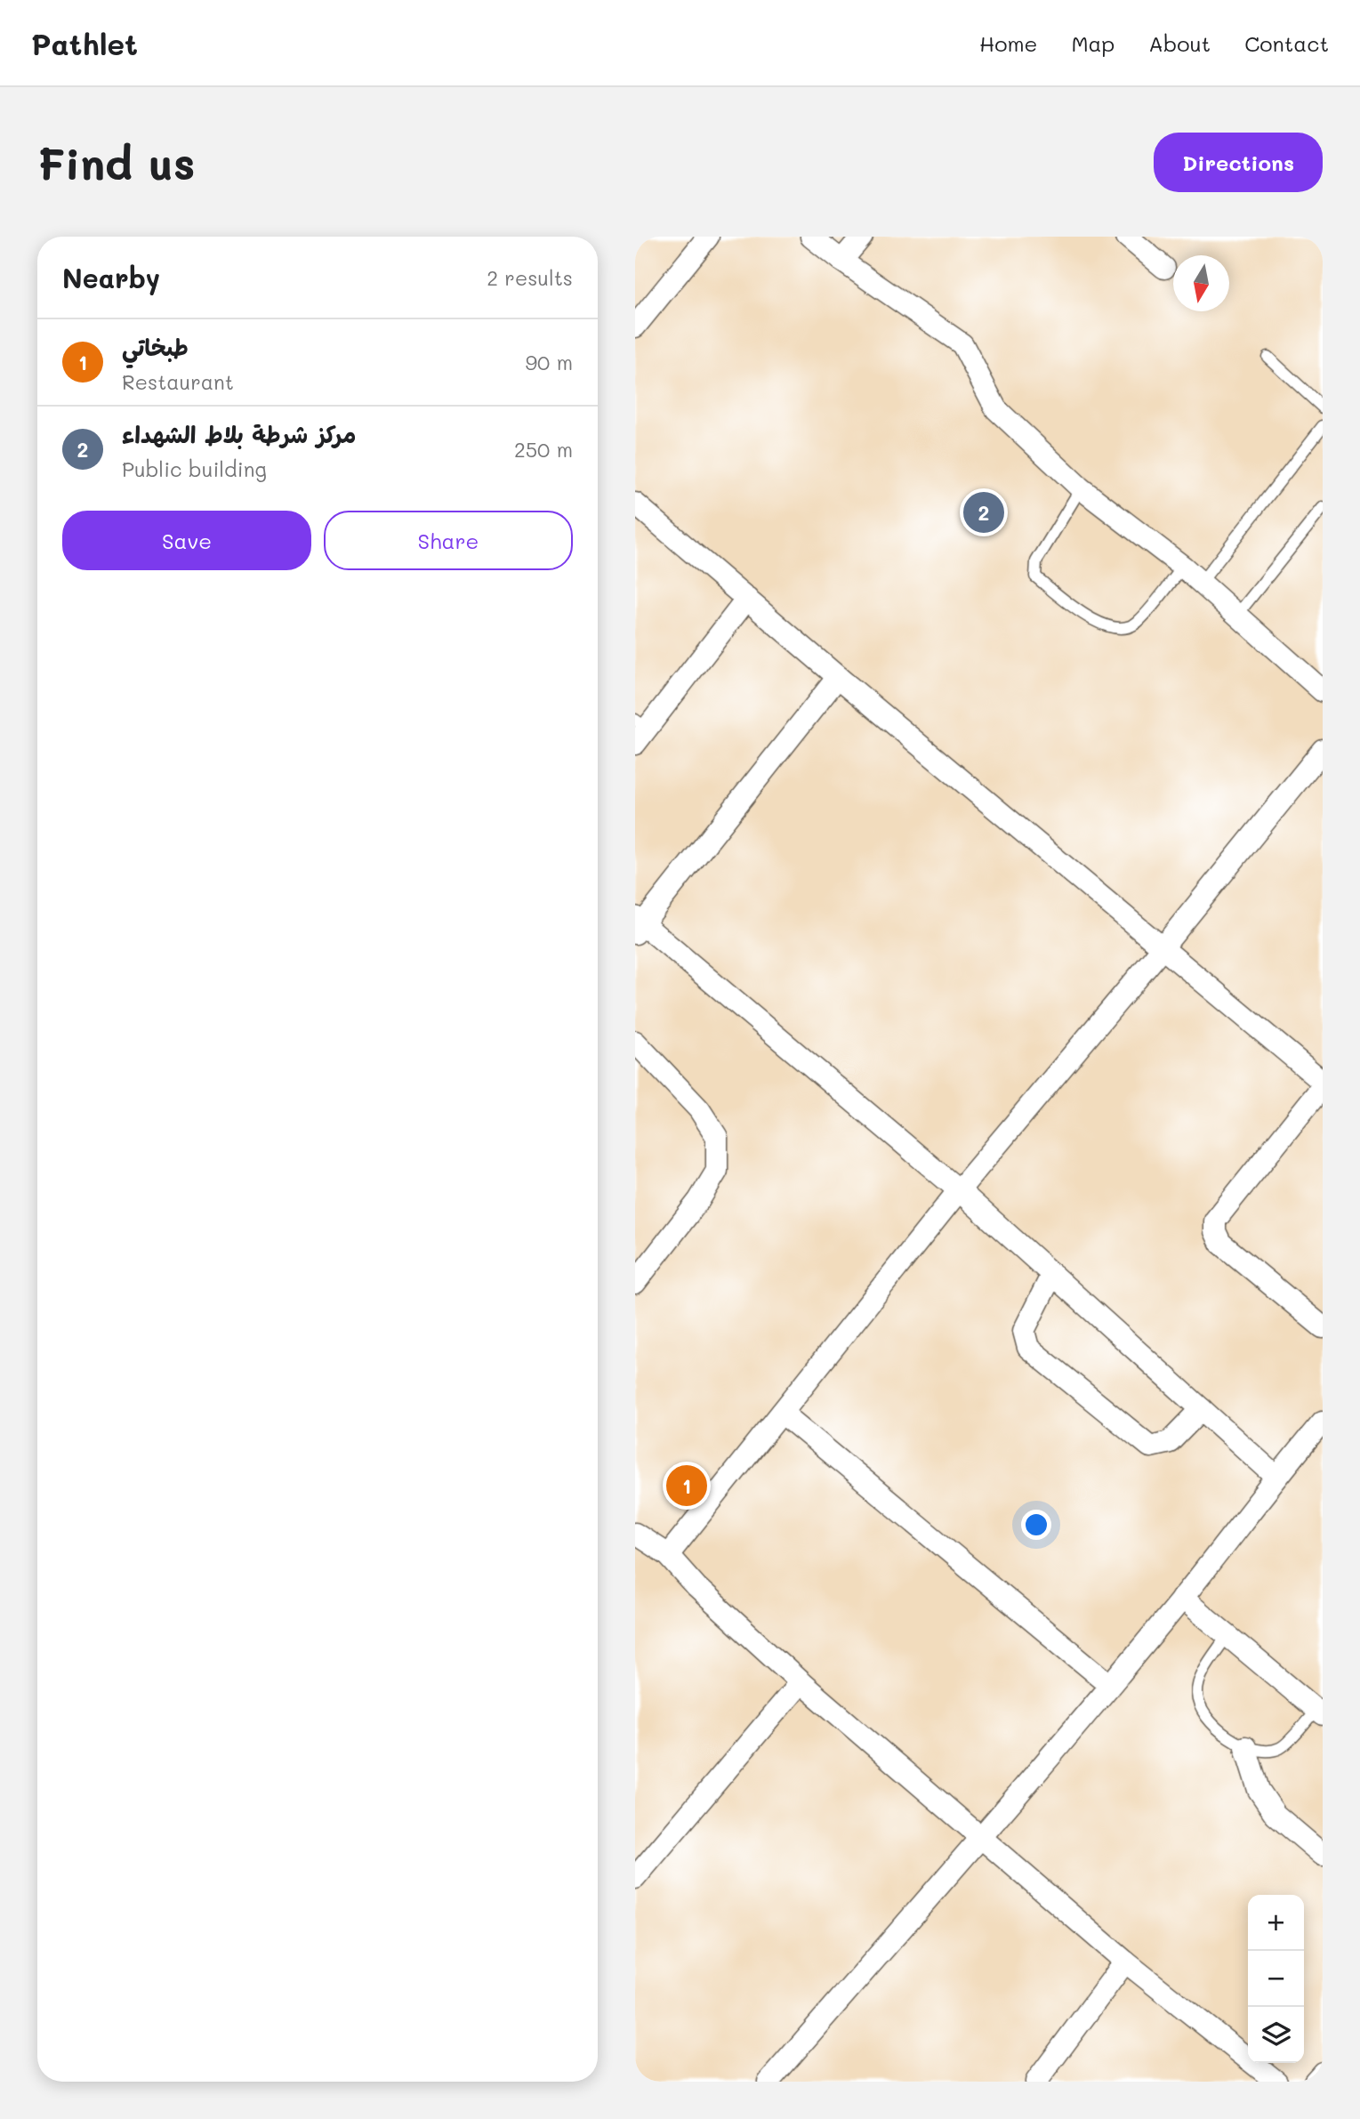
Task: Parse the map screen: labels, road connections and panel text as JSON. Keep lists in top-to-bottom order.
{
  "north": "bottom",
  "page": {
    "header": "Pathlet",
    "nav": [
      "Home",
      "Map",
      "About",
      "Contact"
    ],
    "buttons": [
      "Directions",
      ["Save", "Share"]
    ],
    "title": "Find us",
    "heading": ["Nearby", "2 results"],
    "list": [
      {
        "mark": "1",
        "name": "طبخاتي",
        "note": "Restaurant",
        "value": "90 m"
      },
      {
        "mark": "2",
        "name": "مركز شرطة بلاط الشهداء",
        "note": "Public building",
        "value": "250 m"
      }
    ],
    "pins": ["2", "1"],
    "map_buttons": ["+", "−"]
  }
}
